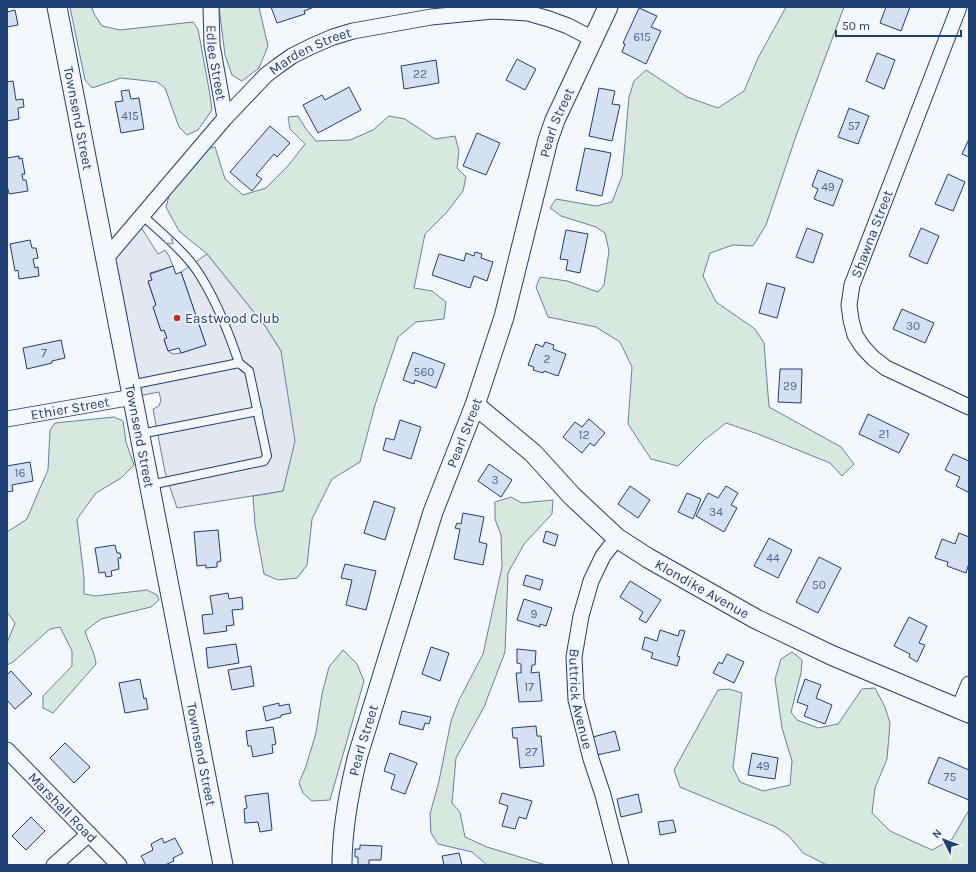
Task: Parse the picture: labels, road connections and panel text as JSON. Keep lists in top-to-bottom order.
{
  "streets": {
    "street": [
      "Marden Street",
      "Edlee Street",
      "Townsend Street",
      "Pearl Street",
      "Shawna Street",
      "Ethier Street",
      "Klondike Avenue",
      "Buttrick Avenue",
      "Marshall Road"
    ]
  },
  "crossings": [
    ["Marden Street", "Edlee Street"],
    ["Marden Street", "Townsend Street"],
    ["Marden Street", "Pearl Street"],
    ["Townsend Street", "Ethier Street"],
    ["Pearl Street", "Klondike Avenue"],
    ["Klondike Avenue", "Buttrick Avenue"]
  ],
  "places": ["Eastwood Club"],
  "house_numbers": [
    "615",
    "22",
    "415",
    "57",
    "49",
    "30",
    "7",
    "2",
    "560",
    "29",
    "21",
    "12",
    "16",
    "3",
    "34",
    "44",
    "50",
    "9",
    "17",
    "27",
    "49",
    "75"
  ],
  "scale_bar": "50 m",
  "north": "top left"
}
